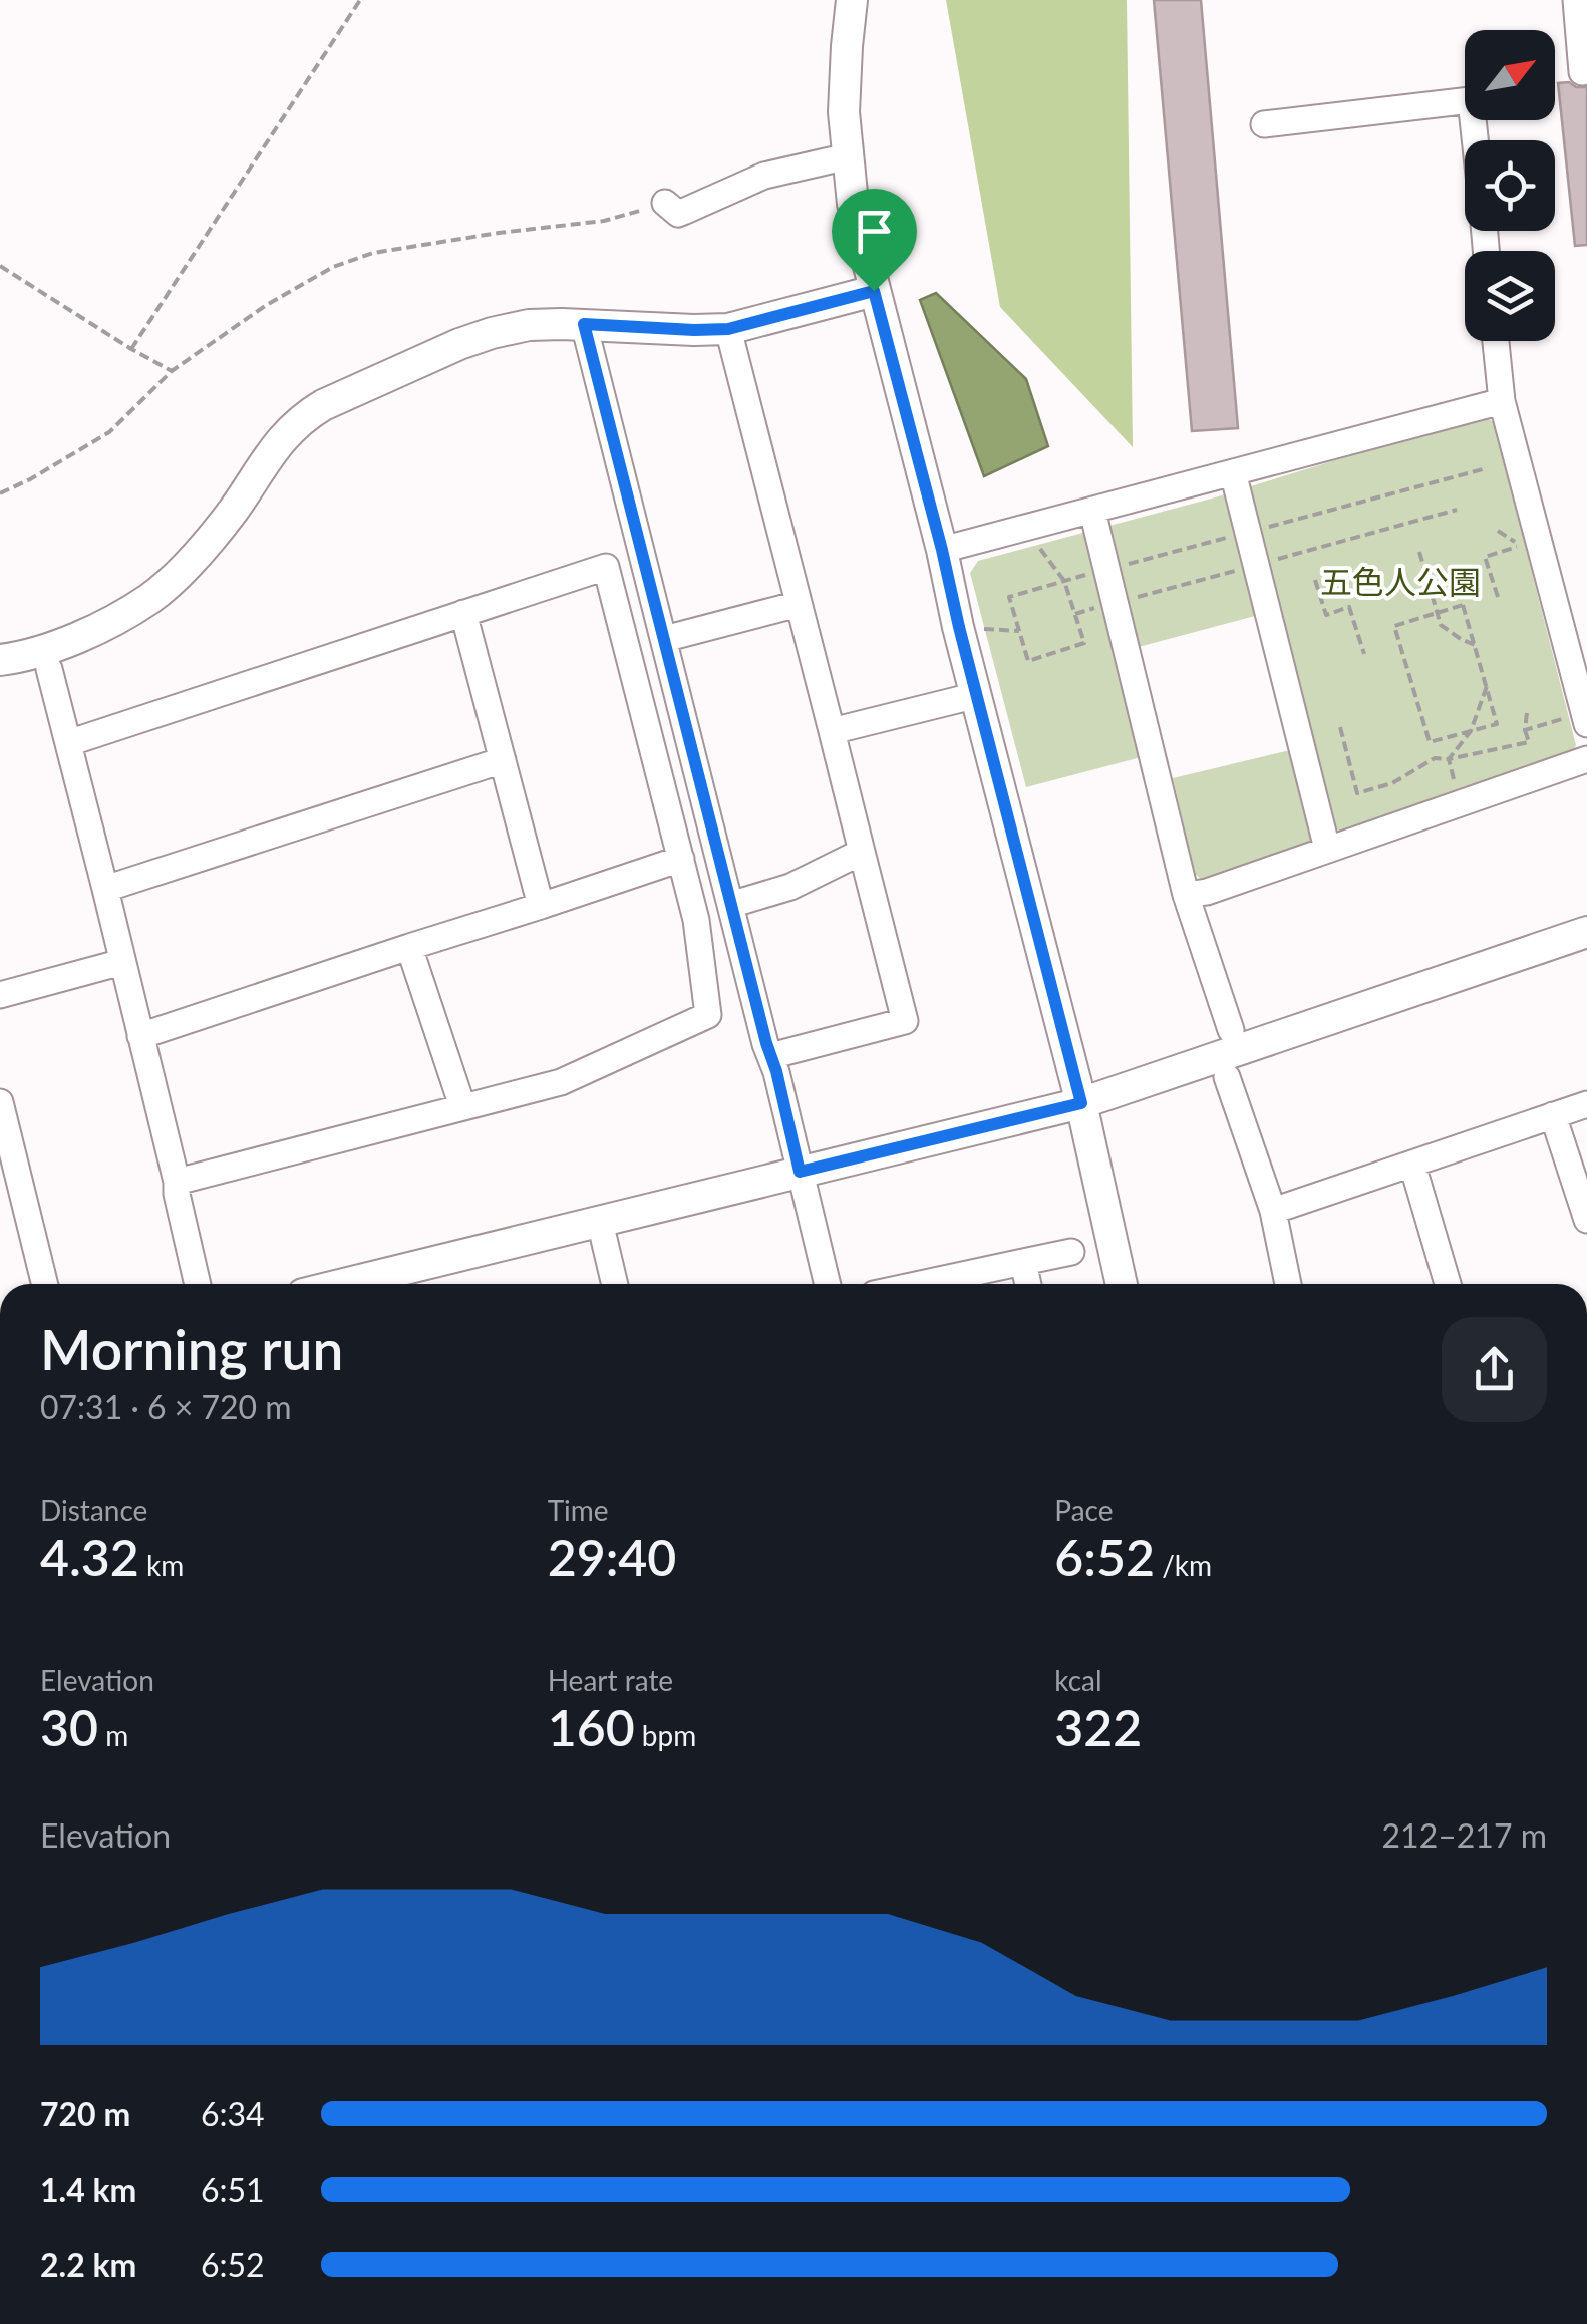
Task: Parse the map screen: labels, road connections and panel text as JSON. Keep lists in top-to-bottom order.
{
  "parks": ["五色人公園"],
  "north": "top right",
  "page": {
    "heading": ["Morning run", "07:31 · 6 × 720 m"],
    "stats": [
      ["Distance", "4.32 km"],
      ["Time", "29:40"],
      ["Pace", "6:52 /km"],
      ["Elevation", "30 m"],
      ["Heart rate", "160 bpm"],
      ["kcal", "322"]
    ],
    "chart": ["Elevation", "212–217 m"],
    "list": [
      {
        "name": "720 m",
        "note": "6:34"
      },
      {
        "name": "1.4 km",
        "note": "6:51"
      },
      {
        "name": "2.2 km",
        "note": "6:52"
      }
    ]
  }
}
